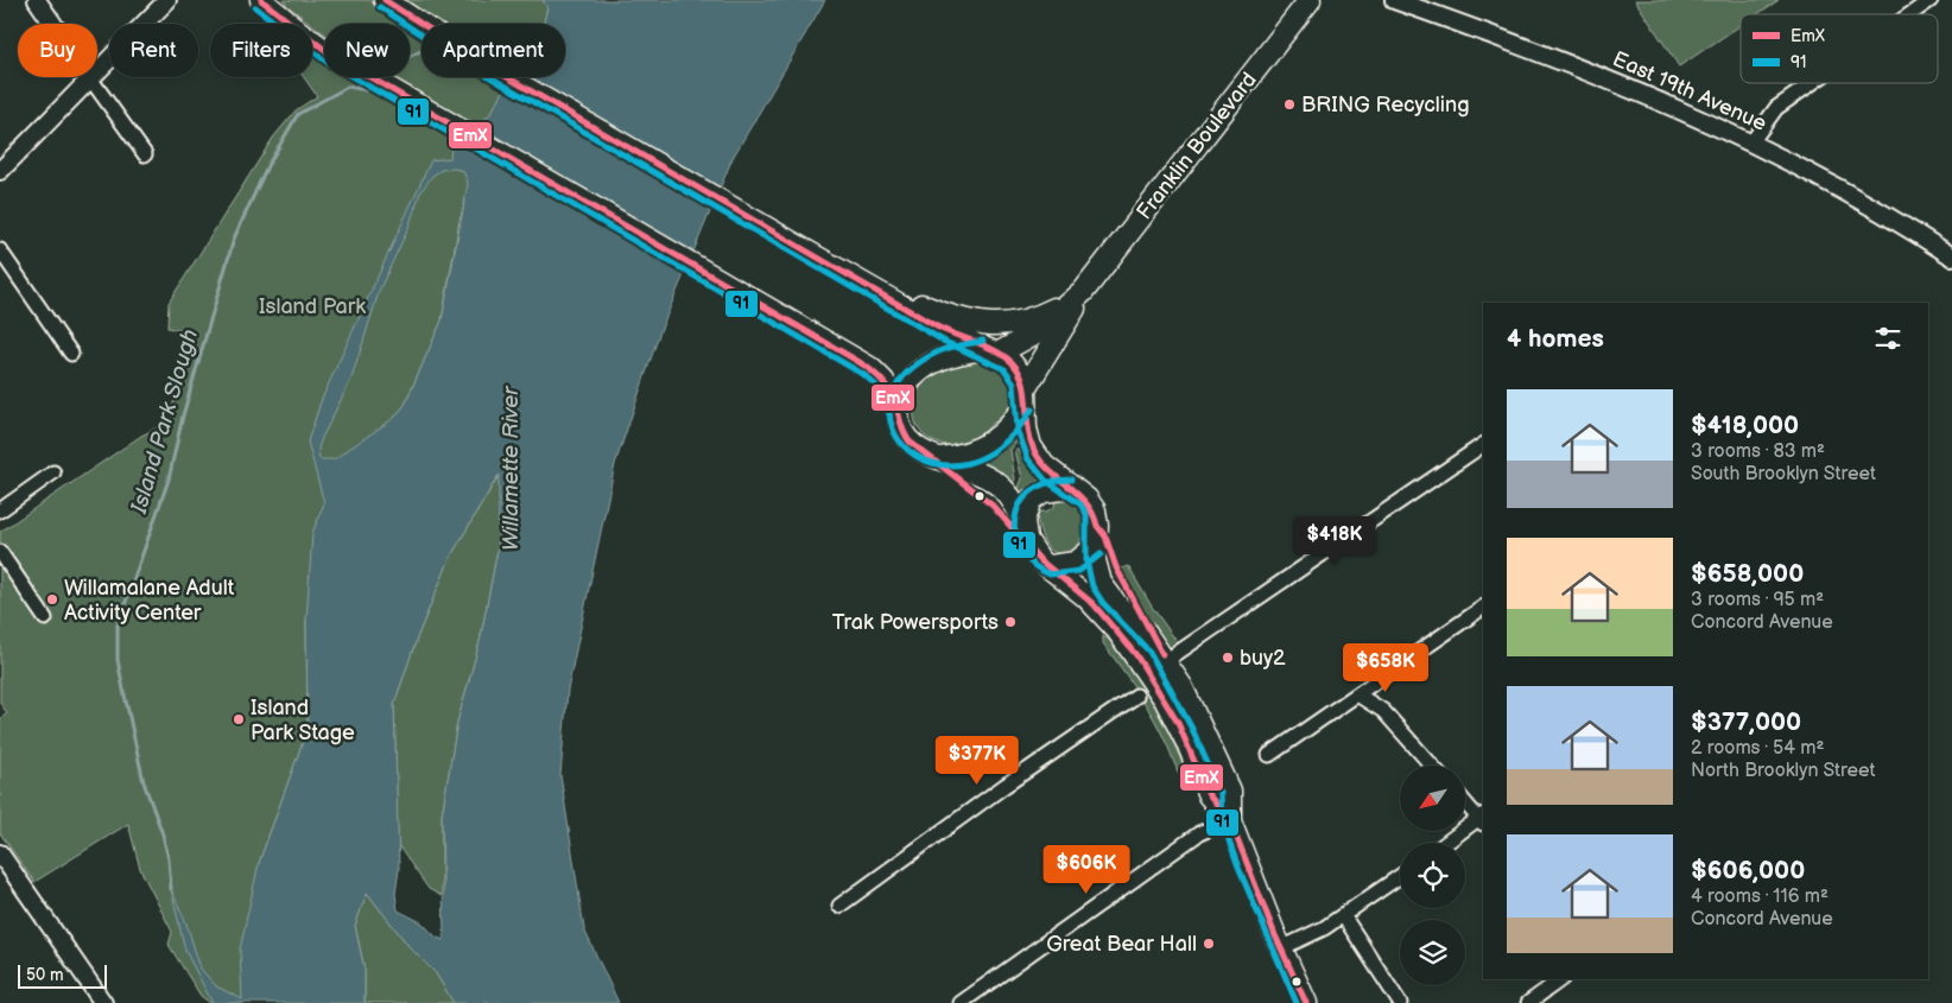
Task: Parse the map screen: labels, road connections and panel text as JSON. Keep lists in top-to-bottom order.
{
  "streets": {
    "main road": ["Franklin Boulevard"],
    "street": ["East 19th Avenue"]
  },
  "water": ["Island Park Slough", "Willamette River"],
  "parks": ["Island Park"],
  "places": [
    "BRING Recycling",
    "Willamalane Adult Activity Center",
    "Trak Powersports",
    "buy2",
    "Island Park Stage",
    "Great Bear Hall"
  ],
  "lines": ["transit line EmX", "transit line 91"],
  "legend": ["EmX", "91"],
  "scale_bar": "50 m",
  "north": "bottom left",
  "page": {
    "chip": [
      "Buy",
      "Rent",
      "Filters",
      "New",
      "Apartment"
    ],
    "heading": "4 homes",
    "list": [
      {
        "name": "$418,000",
        "note": "3 rooms · 83 m² · South Brooklyn Street"
      },
      {
        "name": "$658,000",
        "note": "3 rooms · 95 m² · Concord Avenue"
      },
      {
        "name": "$377,000",
        "note": "2 rooms · 54 m² · North Brooklyn Street"
      },
      {
        "name": "$606,000",
        "note": "4 rooms · 116 m² · Concord Avenue"
      }
    ],
    "price": [
      "$418K",
      "$658K",
      "$377K",
      "$606K"
    ],
    "scale": "50 m"
  }
}
